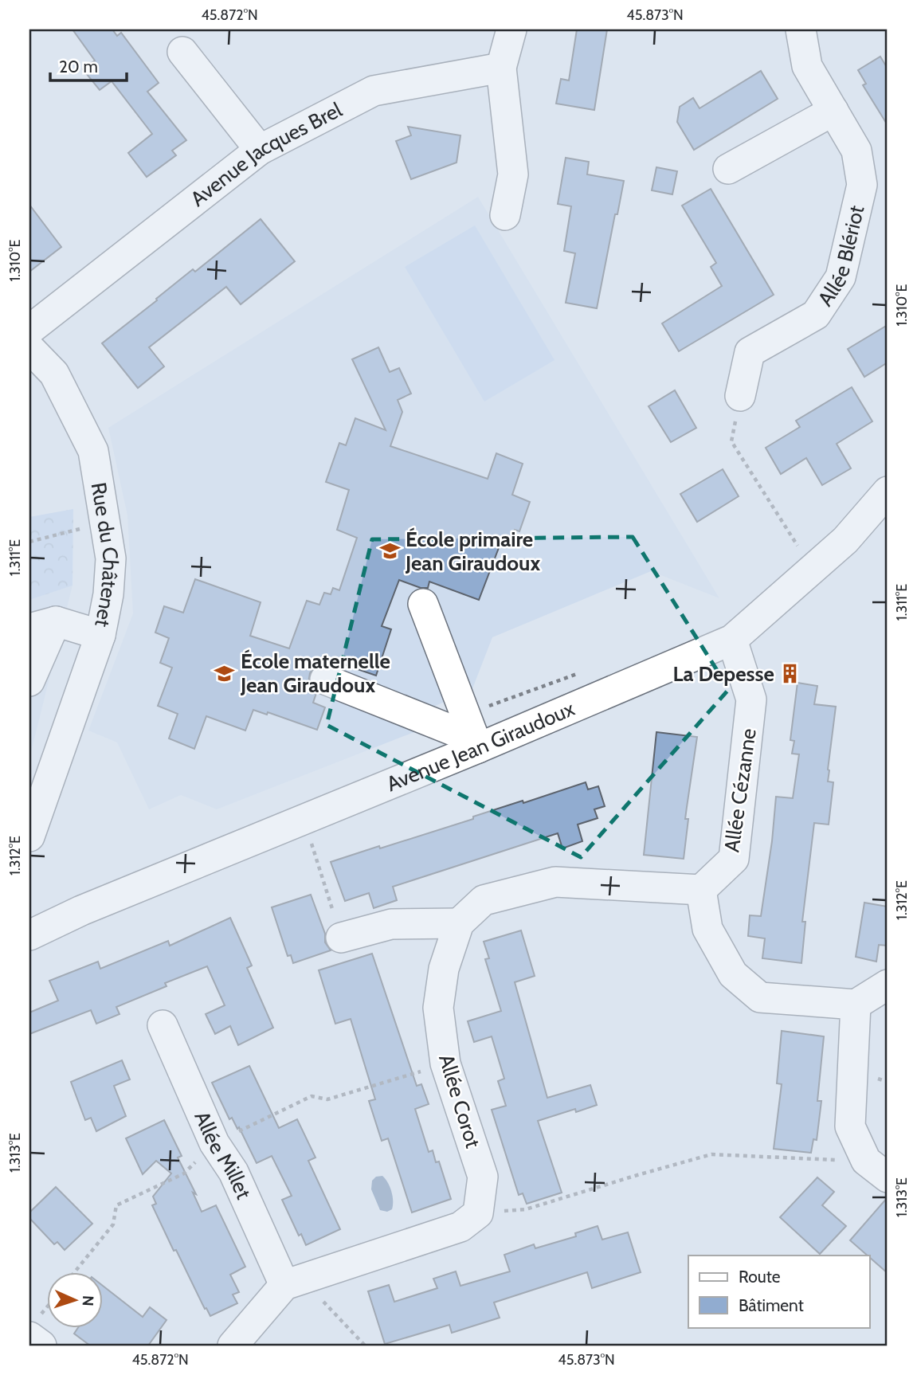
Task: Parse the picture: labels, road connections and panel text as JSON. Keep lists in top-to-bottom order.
{
  "streets": {
    "street": [
      "Avenue Jacques Brel",
      "Allée Blériot",
      "Rue du Châtenet",
      "Avenue Jean Giraudoux",
      "Allée Cézanne",
      "Allée Corot",
      "Allée Millet"
    ]
  },
  "crossings": [
    ["Avenue Jean Giraudoux", "Allée Cézanne"],
    ["Allée Cézanne", "Allée Corot"]
  ],
  "places": {
    "school or university": ["École primaire Jean Giraudoux", "École maternelle Jean Giraudoux"],
    "building": ["La Depesse"]
  },
  "legend": ["Route", "Bâtiment"],
  "scale_bar": "20 m",
  "north": "right",
  "coordinates": [
    "45.872°N",
    "45.873°N",
    "1.310°E",
    "1.311°E",
    "1.312°E",
    "1.313°E"
  ]
}
